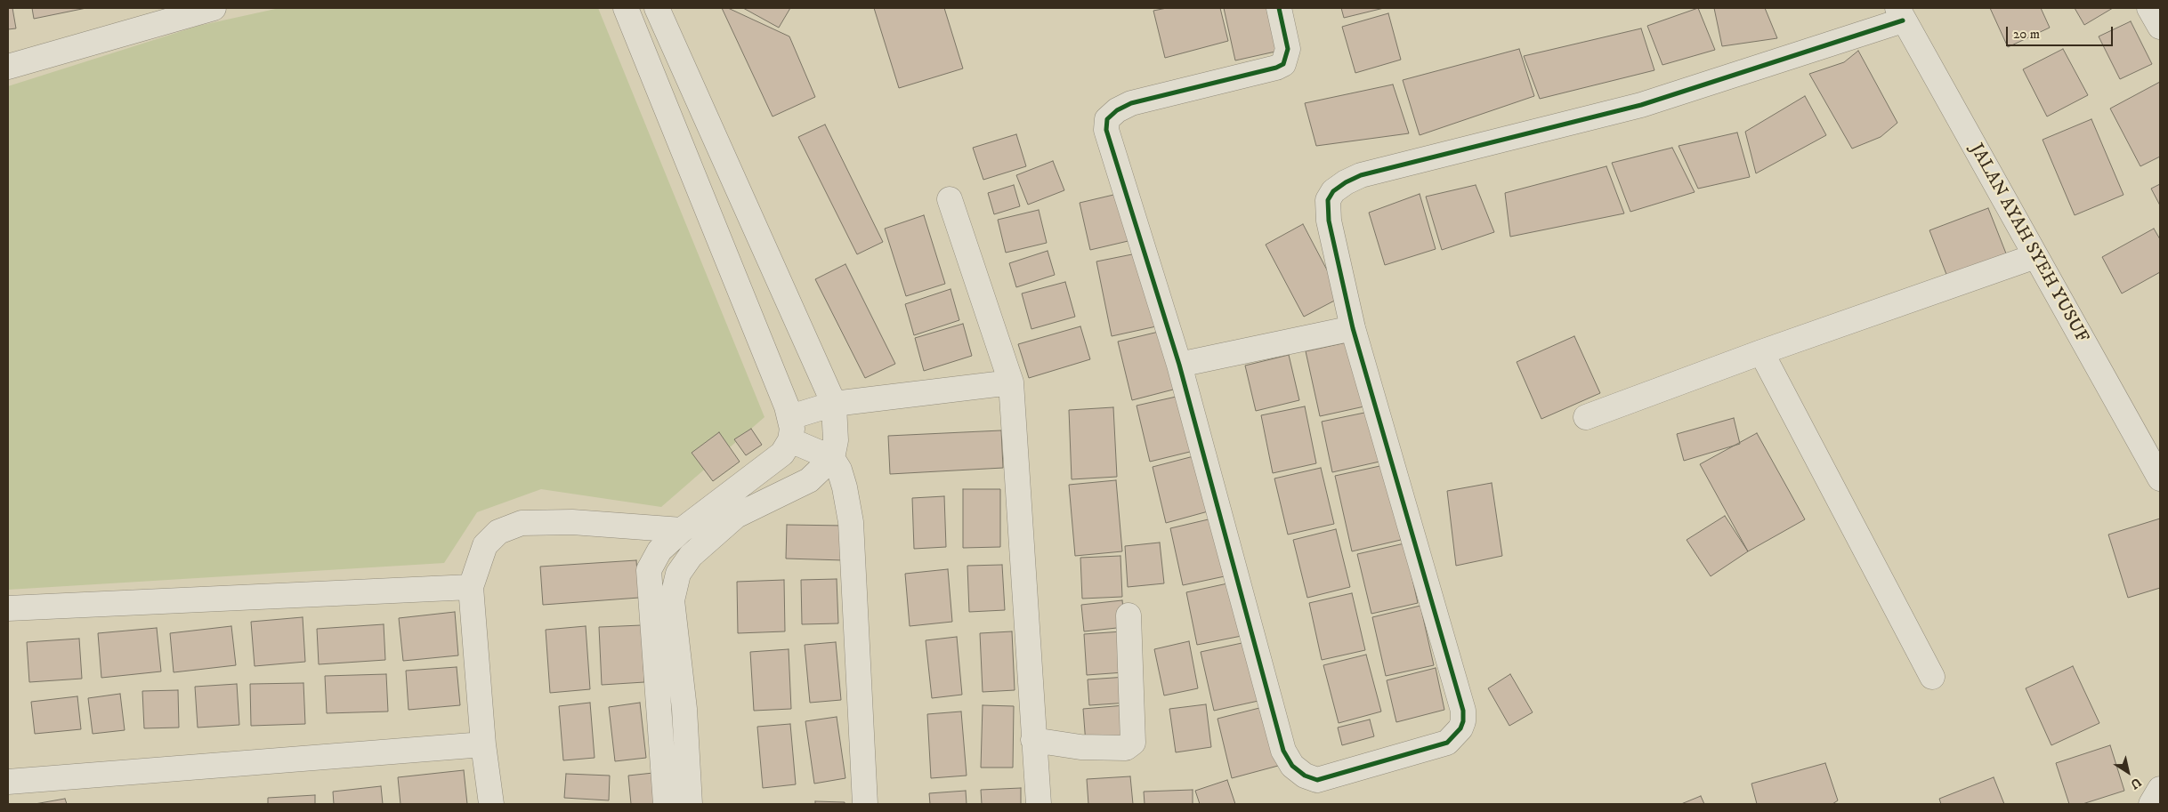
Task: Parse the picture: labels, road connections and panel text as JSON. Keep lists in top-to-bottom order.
{
  "streets": {
    "street": ["JALAN AYAH SYEH YUSUF"]
  },
  "scale_bar": "20 m",
  "north": "bottom right"
}
